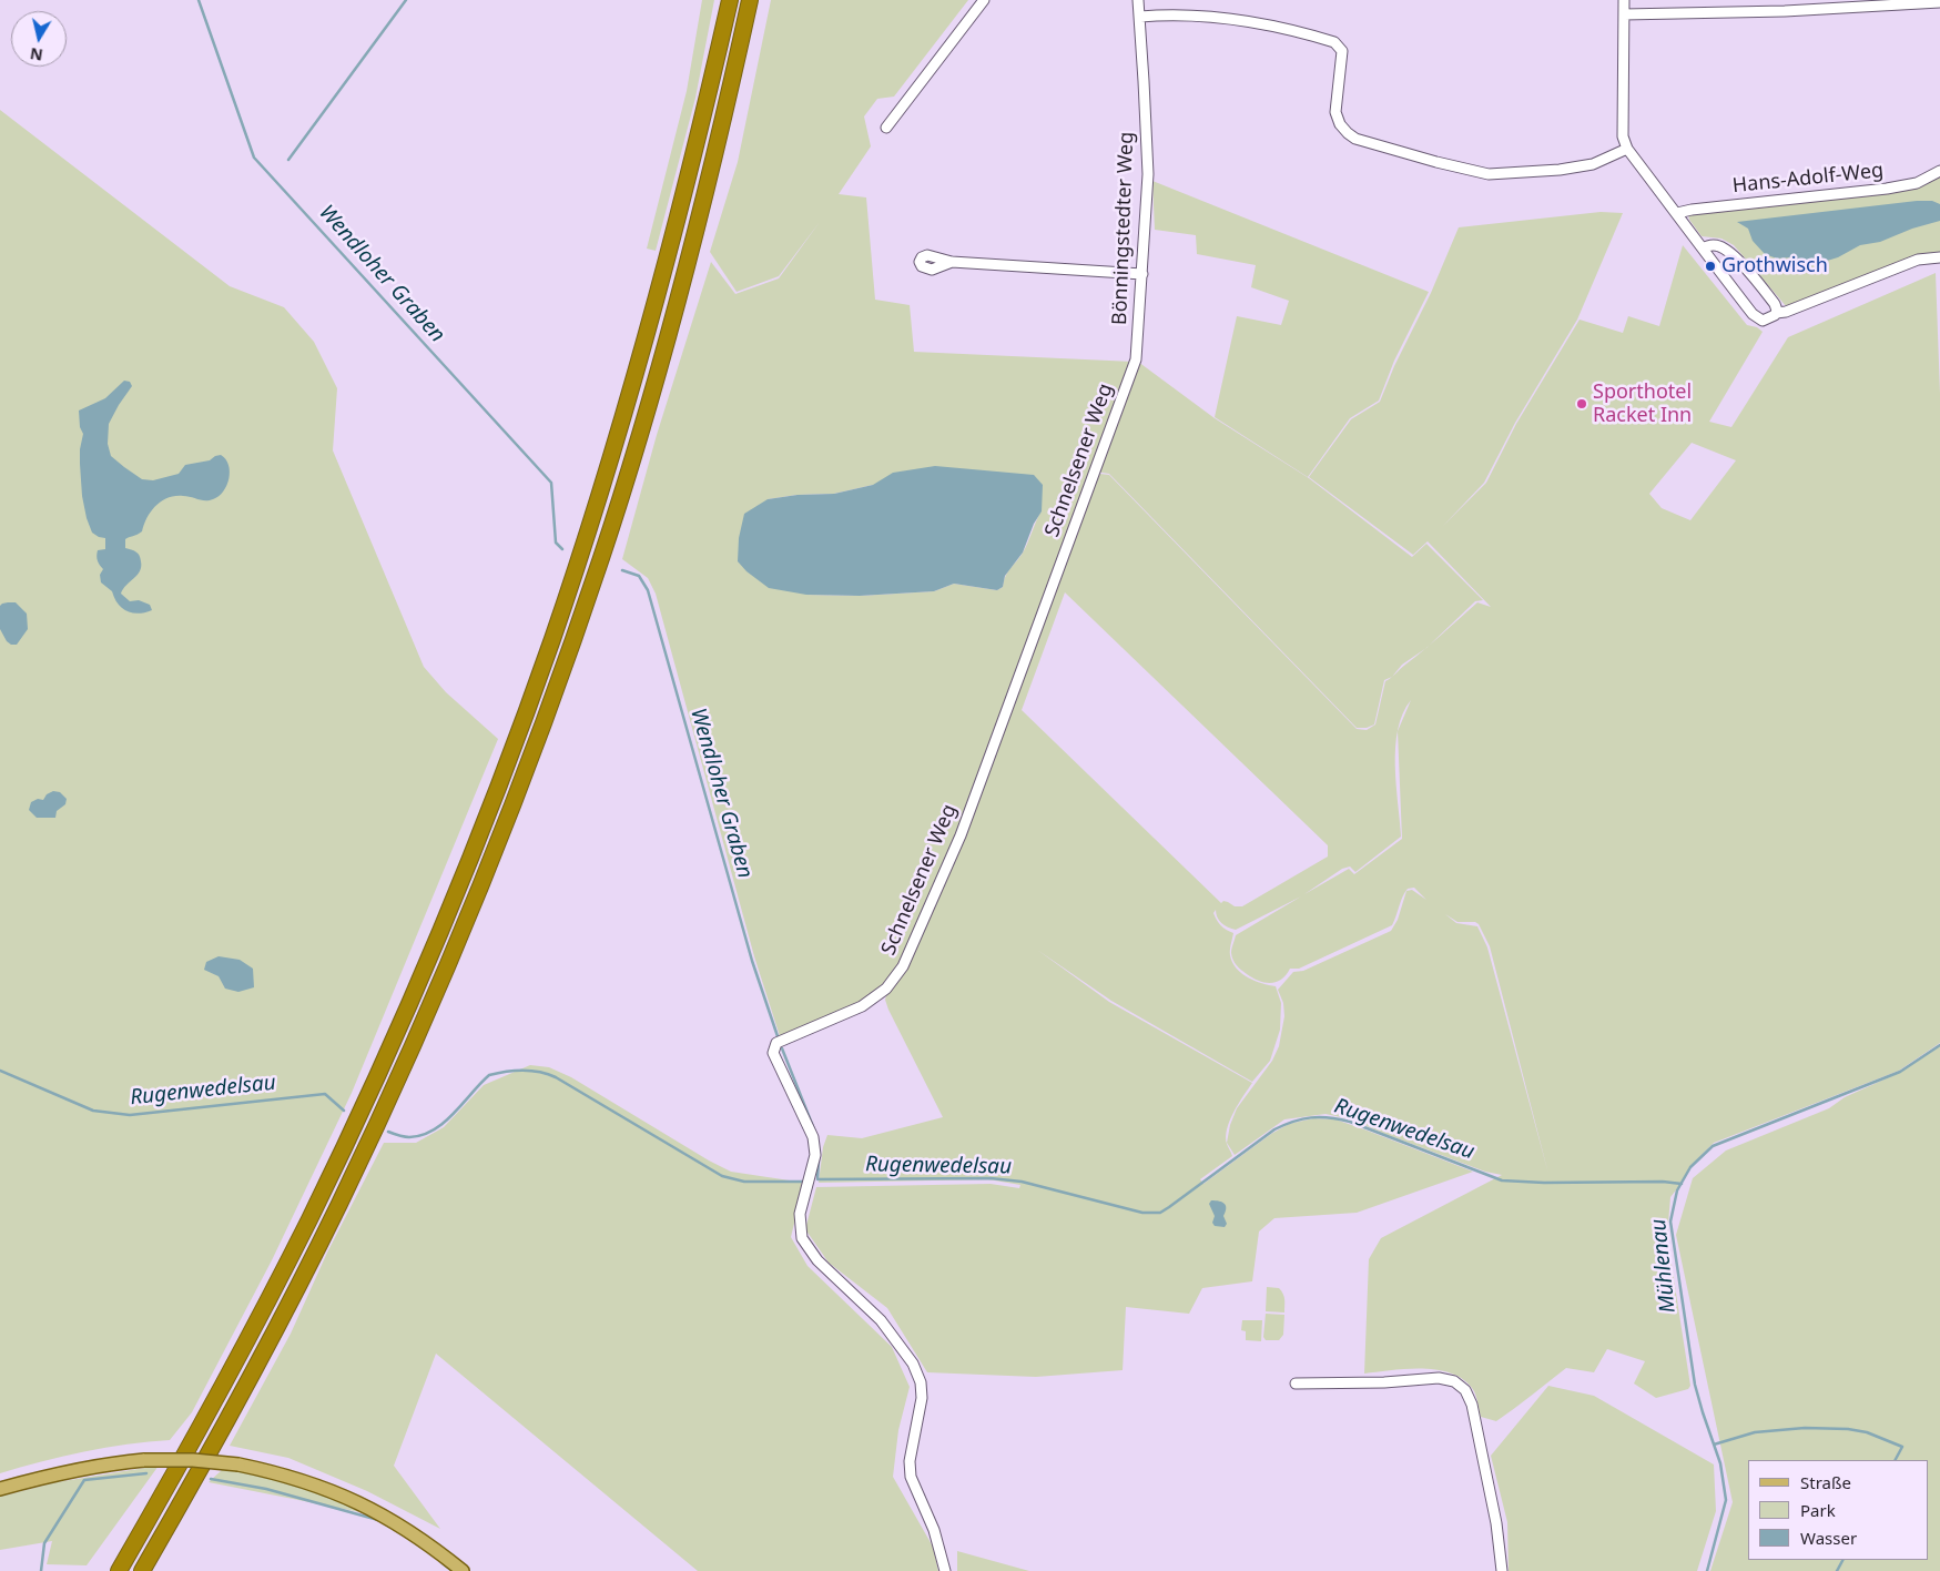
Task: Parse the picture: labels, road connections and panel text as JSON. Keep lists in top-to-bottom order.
{
  "streets": {
    "street": ["Hans-Adolf-Weg", "Bönningstedter Weg", "Schnelsener Weg"]
  },
  "crossings": [
    ["Bönningstedter Weg", "Schnelsener Weg"]
  ],
  "water": ["Wendloher Graben", "Rugenwedelsau", "Mühlenau"],
  "places": ["Grothwisch", "Sporthotel Racket Inn"],
  "legend": ["Straße", "Park", "Wasser"],
  "north": "bottom"
}
